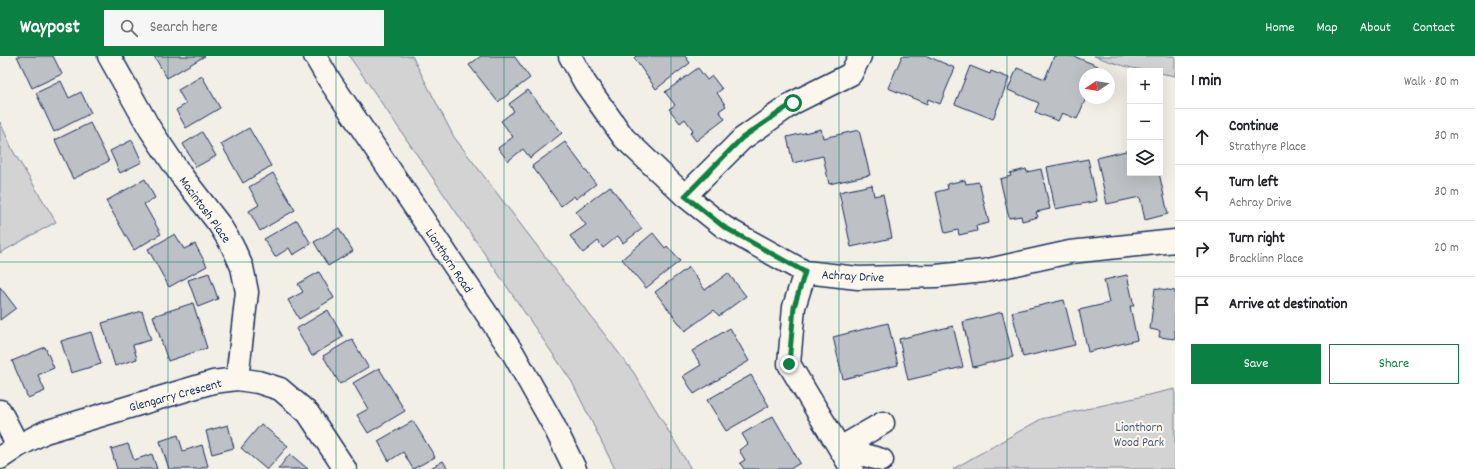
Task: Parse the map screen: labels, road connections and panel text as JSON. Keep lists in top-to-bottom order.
{
  "streets": {
    "street": [
      "Macintosh Place",
      "Lionthorn Road",
      "Achray Drive",
      "Glengarry Crescent"
    ]
  },
  "crossings": [
    ["Macintosh Place", "Glengarry Crescent"]
  ],
  "parks": ["Lionthorn Wood Park"],
  "north": "left",
  "page": {
    "header": "Waypost",
    "search": "Search here",
    "nav": [
      "Home",
      "Map",
      "About",
      "Contact"
    ],
    "heading": ["1 min", "Walk · 80 m"],
    "map_buttons": ["+", "−"],
    "list": [
      ["Continue", "Strathyre Place", "30 m"],
      ["Turn left", "Achray Drive", "30 m"],
      ["Turn right", "Bracklinn Place", "20 m"],
      "Arrive at destination"
    ],
    "buttons": ["Save", "Share"]
  }
}
